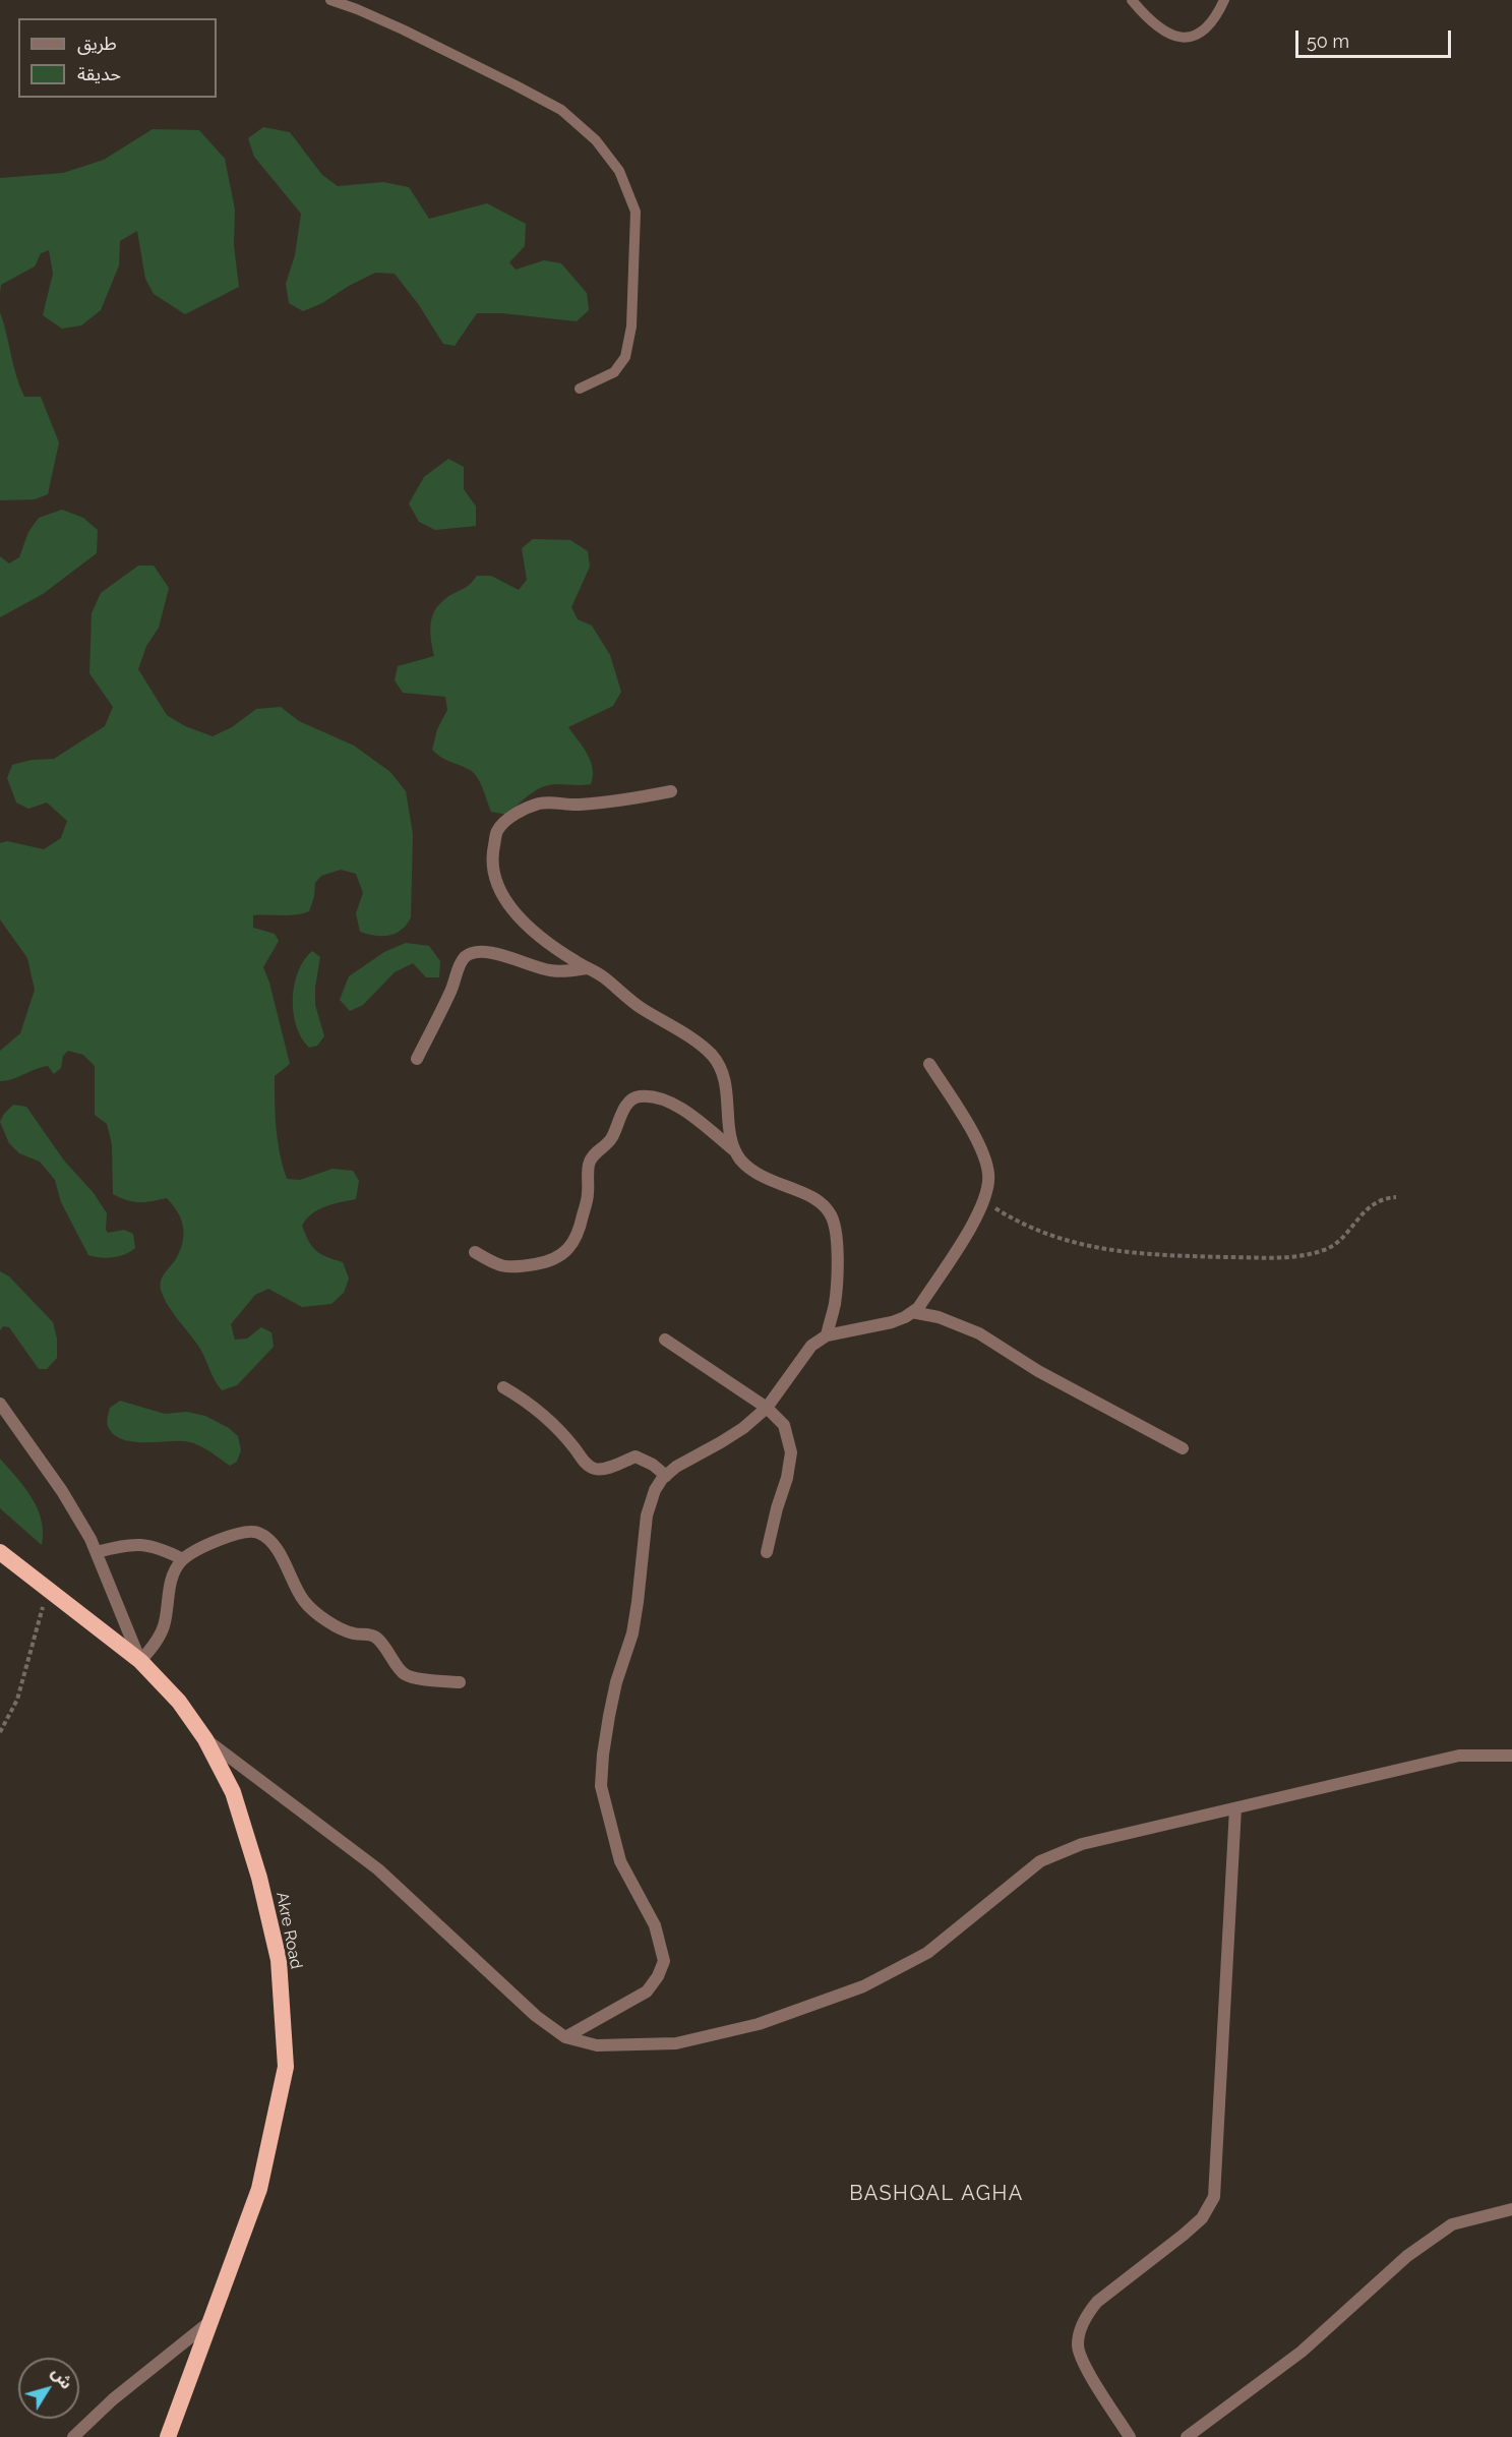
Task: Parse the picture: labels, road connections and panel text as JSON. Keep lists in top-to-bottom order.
{
  "streets": {
    "highway": ["Akre Road"]
  },
  "districts": ["BASHQAL AGHA"],
  "legend": ["طريق", "حديقة"],
  "scale_bar": "50 m",
  "north": "top right"
}
